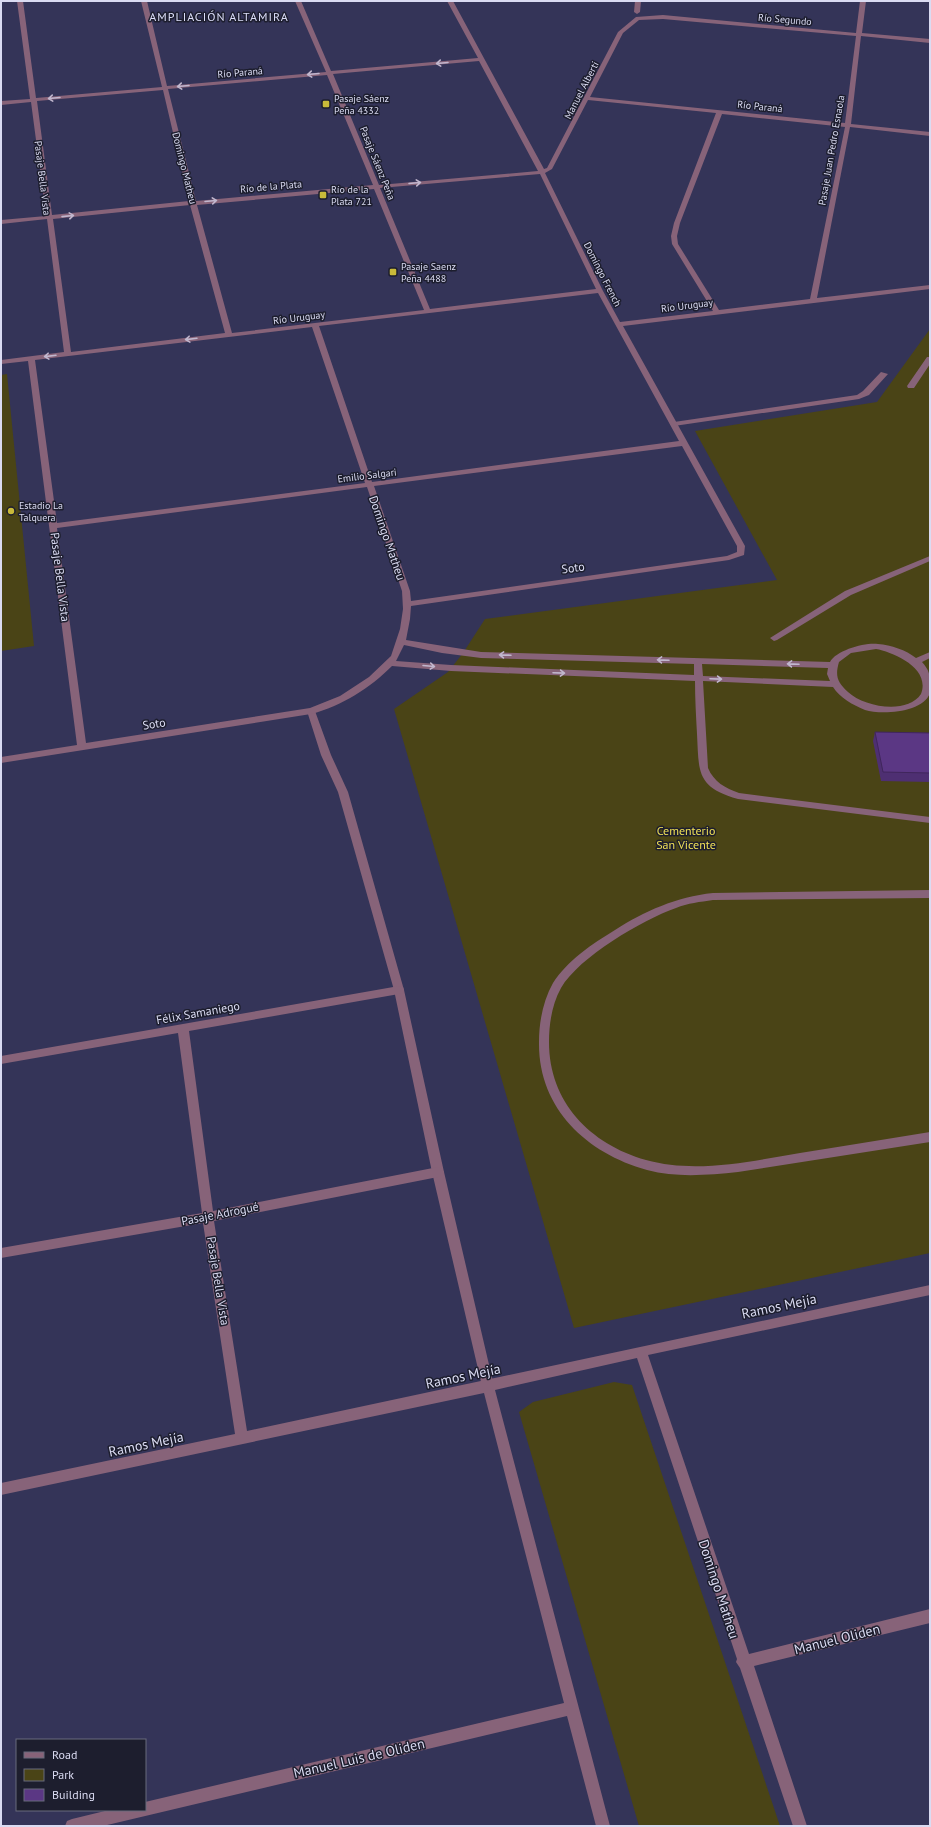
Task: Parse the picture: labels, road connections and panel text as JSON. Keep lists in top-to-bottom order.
{
  "streets": {
    "street": [
      "Río Segundo",
      "Río Paraná",
      "Manuel Alberti",
      "Pasaje Juan Pedro Esnaola",
      "Pasaje Sáenz Peña",
      "Domingo Matheu",
      "Pasaje Bella Vista",
      "Río de la Plata",
      "Domingo French",
      "Río Uruguay",
      "Emilio Salgari",
      "Soto",
      "Félix Samaniego",
      "Pasaje Adrogué",
      "Ramos Mejía",
      "Manuel Oliden",
      "Manuel Luis de Oliden"
    ]
  },
  "crossings": [
    ["Río Segundo", "Manuel Alberti"],
    ["Río Segundo", "Pasaje Juan Pedro Esnaola"],
    ["Río Paraná", "Manuel Alberti"],
    ["Río Paraná", "Pasaje Juan Pedro Esnaola"],
    ["Río Paraná", "Pasaje Sáenz Peña"],
    ["Río Paraná", "Domingo Matheu"],
    ["Río Paraná", "Pasaje Bella Vista"],
    ["Río Paraná", "Domingo French"],
    ["Manuel Alberti", "Río de la Plata"],
    ["Manuel Alberti", "Domingo French"],
    ["Pasaje Juan Pedro Esnaola", "Río Uruguay"],
    ["Pasaje Sáenz Peña", "Río de la Plata"],
    ["Pasaje Sáenz Peña", "Río Uruguay"],
    ["Domingo Matheu", "Río de la Plata"],
    ["Domingo Matheu", "Río Uruguay"],
    ["Domingo Matheu", "Emilio Salgari"],
    ["Domingo Matheu", "Soto"],
    ["Domingo Matheu", "Ramos Mejía"],
    ["Domingo Matheu", "Manuel Oliden"],
    ["Pasaje Bella Vista", "Río de la Plata"],
    ["Pasaje Bella Vista", "Río Uruguay"],
    ["Pasaje Bella Vista", "Emilio Salgari"],
    ["Pasaje Bella Vista", "Soto"],
    ["Pasaje Bella Vista", "Félix Samaniego"],
    ["Pasaje Bella Vista", "Pasaje Adrogué"],
    ["Pasaje Bella Vista", "Ramos Mejía"],
    ["Río de la Plata", "Domingo French"],
    ["Domingo French", "Río Uruguay"],
    ["Domingo French", "Emilio Salgari"],
    ["Domingo French", "Soto"]
  ],
  "one_way": ["Río Paraná", "Río de la Plata"],
  "districts": ["AMPLIACIÓN ALTAMIRA"],
  "parks": ["Cementerio San Vicente"],
  "places": {
    "transit": ["Pasaje Sáenz Peña 4332", "Río de la Plata 721", "Pasaje Saenz Peña 4488"],
    "other": ["Estadio La Talquera"]
  },
  "legend": ["Road", "Park", "Building"]
}
